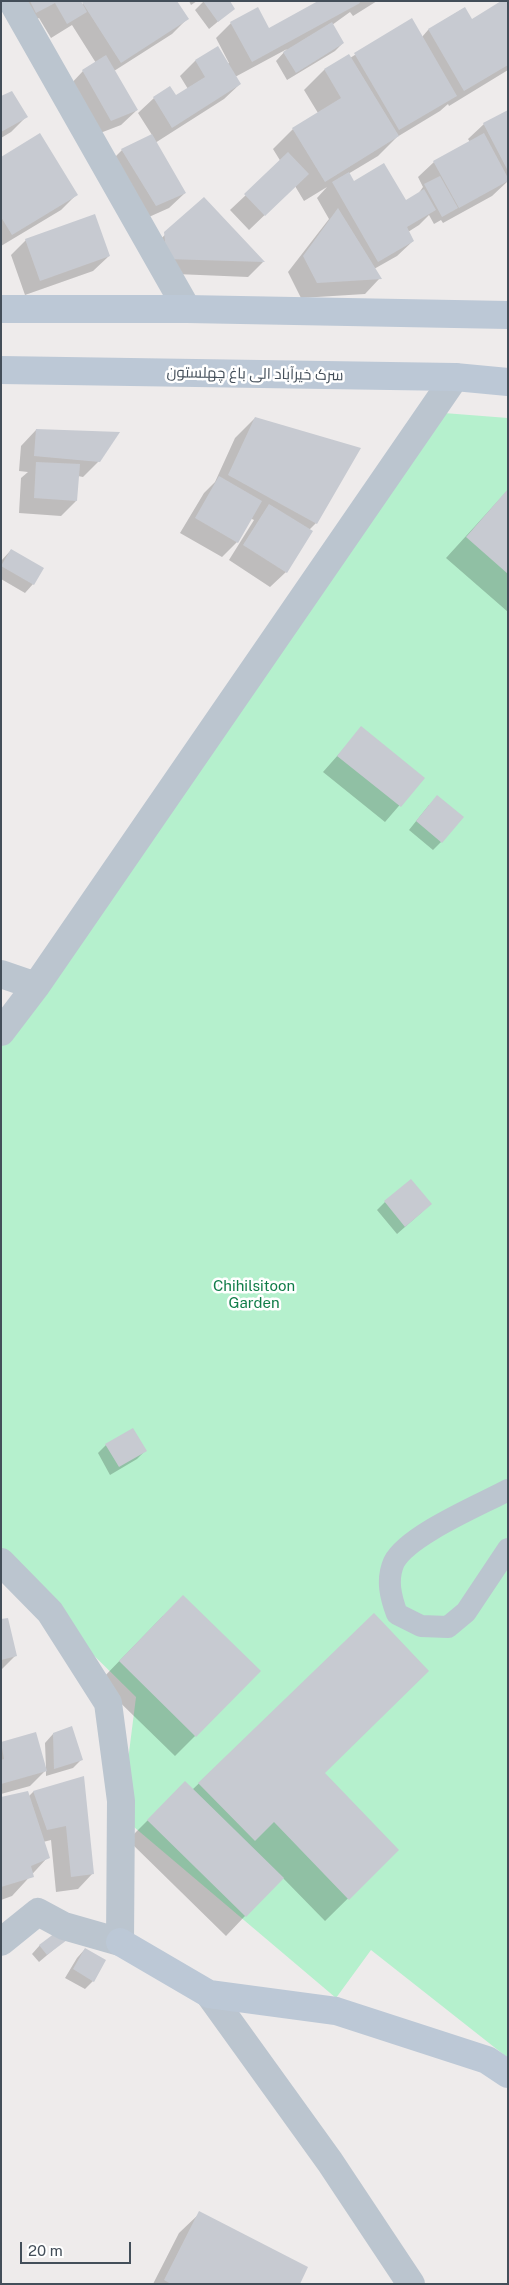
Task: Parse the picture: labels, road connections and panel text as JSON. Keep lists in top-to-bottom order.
{
  "streets": {
    "main road": ["سرک خیرآباد الی باغ چهلستون"]
  },
  "parks": ["Chihilsitoon Garden"],
  "scale_bar": "20 m"
}
